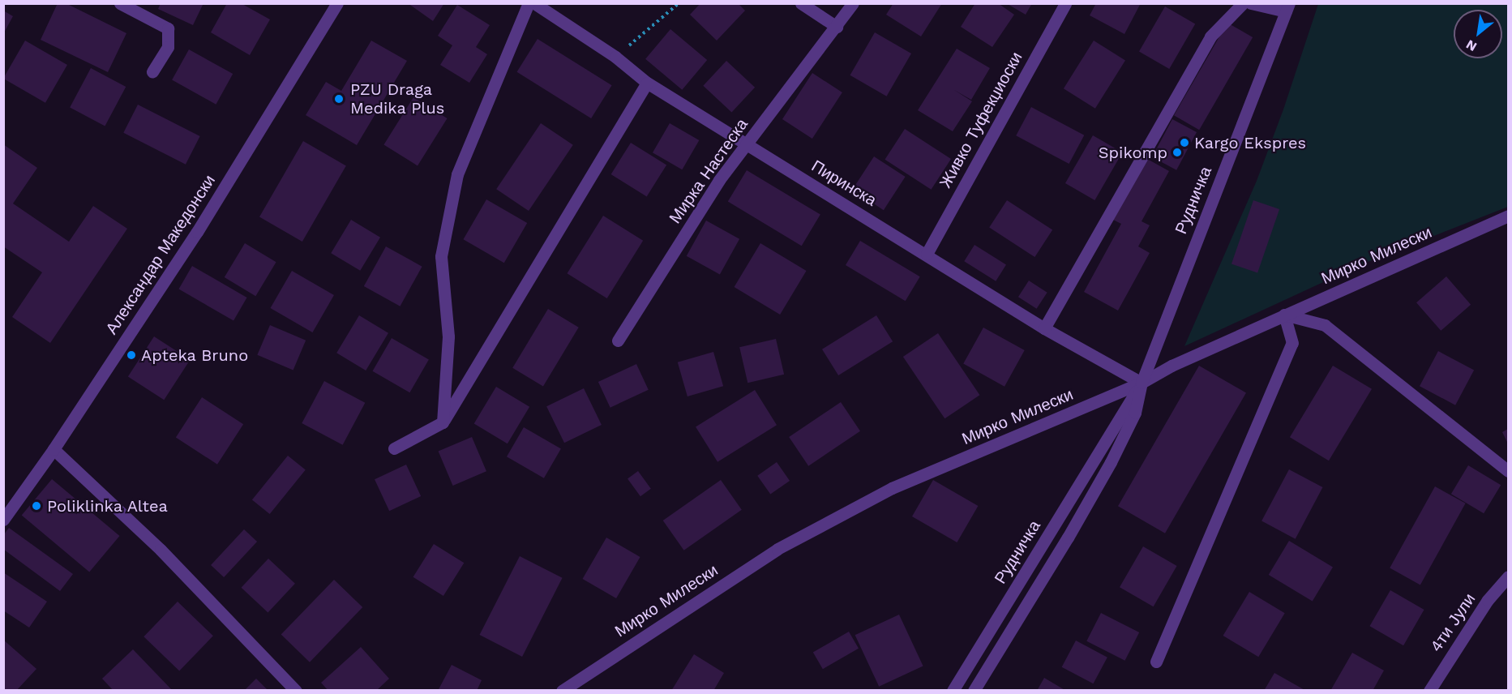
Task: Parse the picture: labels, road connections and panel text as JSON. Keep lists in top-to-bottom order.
{
  "streets": {
    "street": [
      "Живко Туфекџиоски",
      "Мирка Настеска",
      "Пиринска",
      "Рудничка",
      "Александар Македонски",
      "Мирко Милески",
      "4ти Јули"
    ]
  },
  "crossings": [
    ["Живко Туфекџиоски", "Пиринска"],
    ["Мирка Настеска", "Пиринска"],
    ["Пиринска", "Рудничка"],
    ["Пиринска", "Мирко Милески"],
    ["Рудничка", "Мирко Милески"]
  ],
  "places": [
    "PZU Draga Medika Plus",
    "Kargo Ekspres",
    "Spikomp",
    "Apteka Bruno",
    "Poliklinka Altea"
  ],
  "north": "bottom left"
}
